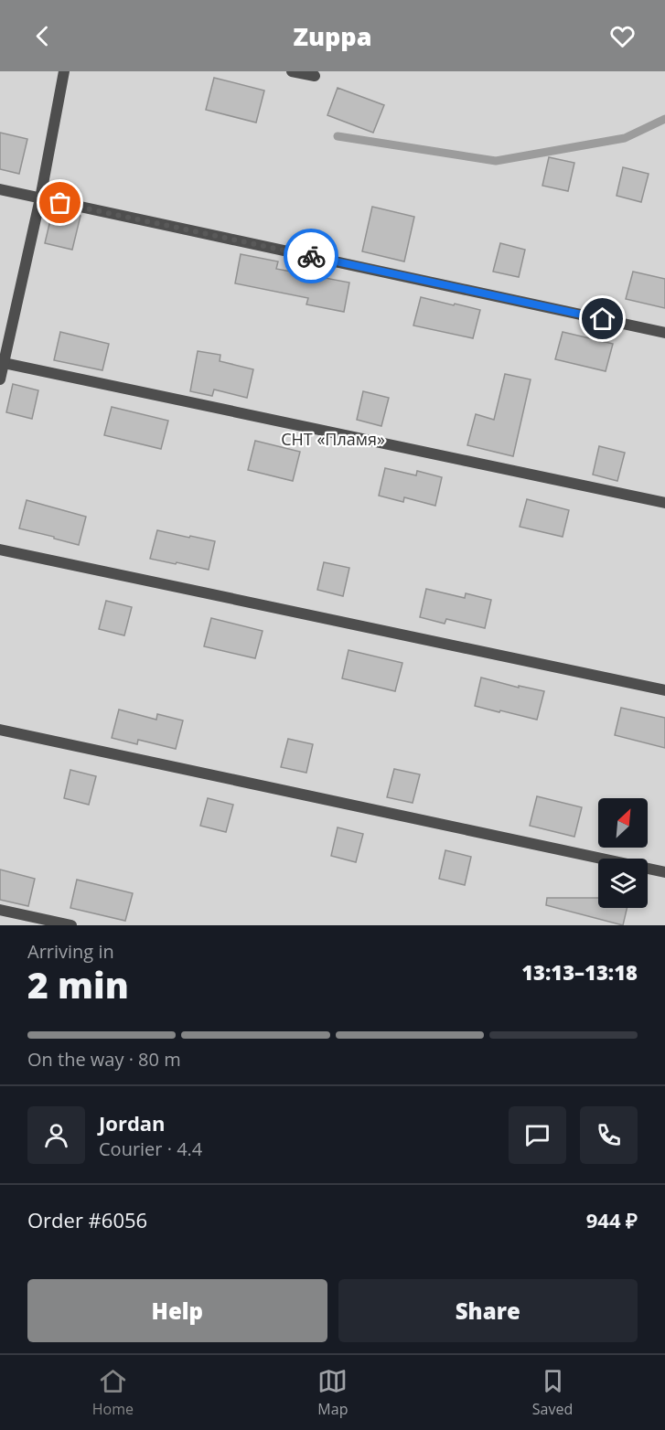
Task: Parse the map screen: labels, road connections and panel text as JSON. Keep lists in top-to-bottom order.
{
  "parks": ["СНТ «Пламя»"],
  "north": "top right",
  "page": {
    "header": "Zuppa",
    "heading": ["2 min", "Arriving in", "13:13–13:18"],
    "panel": [
      "Jordan",
      "Courier · 4.4",
      "Order #6056",
      "944 ₽"
    ],
    "bar": "On the way · 80 m",
    "buttons": ["Help", "Share"],
    "tabs": ["Home", "Map", "Saved"]
  }
}
